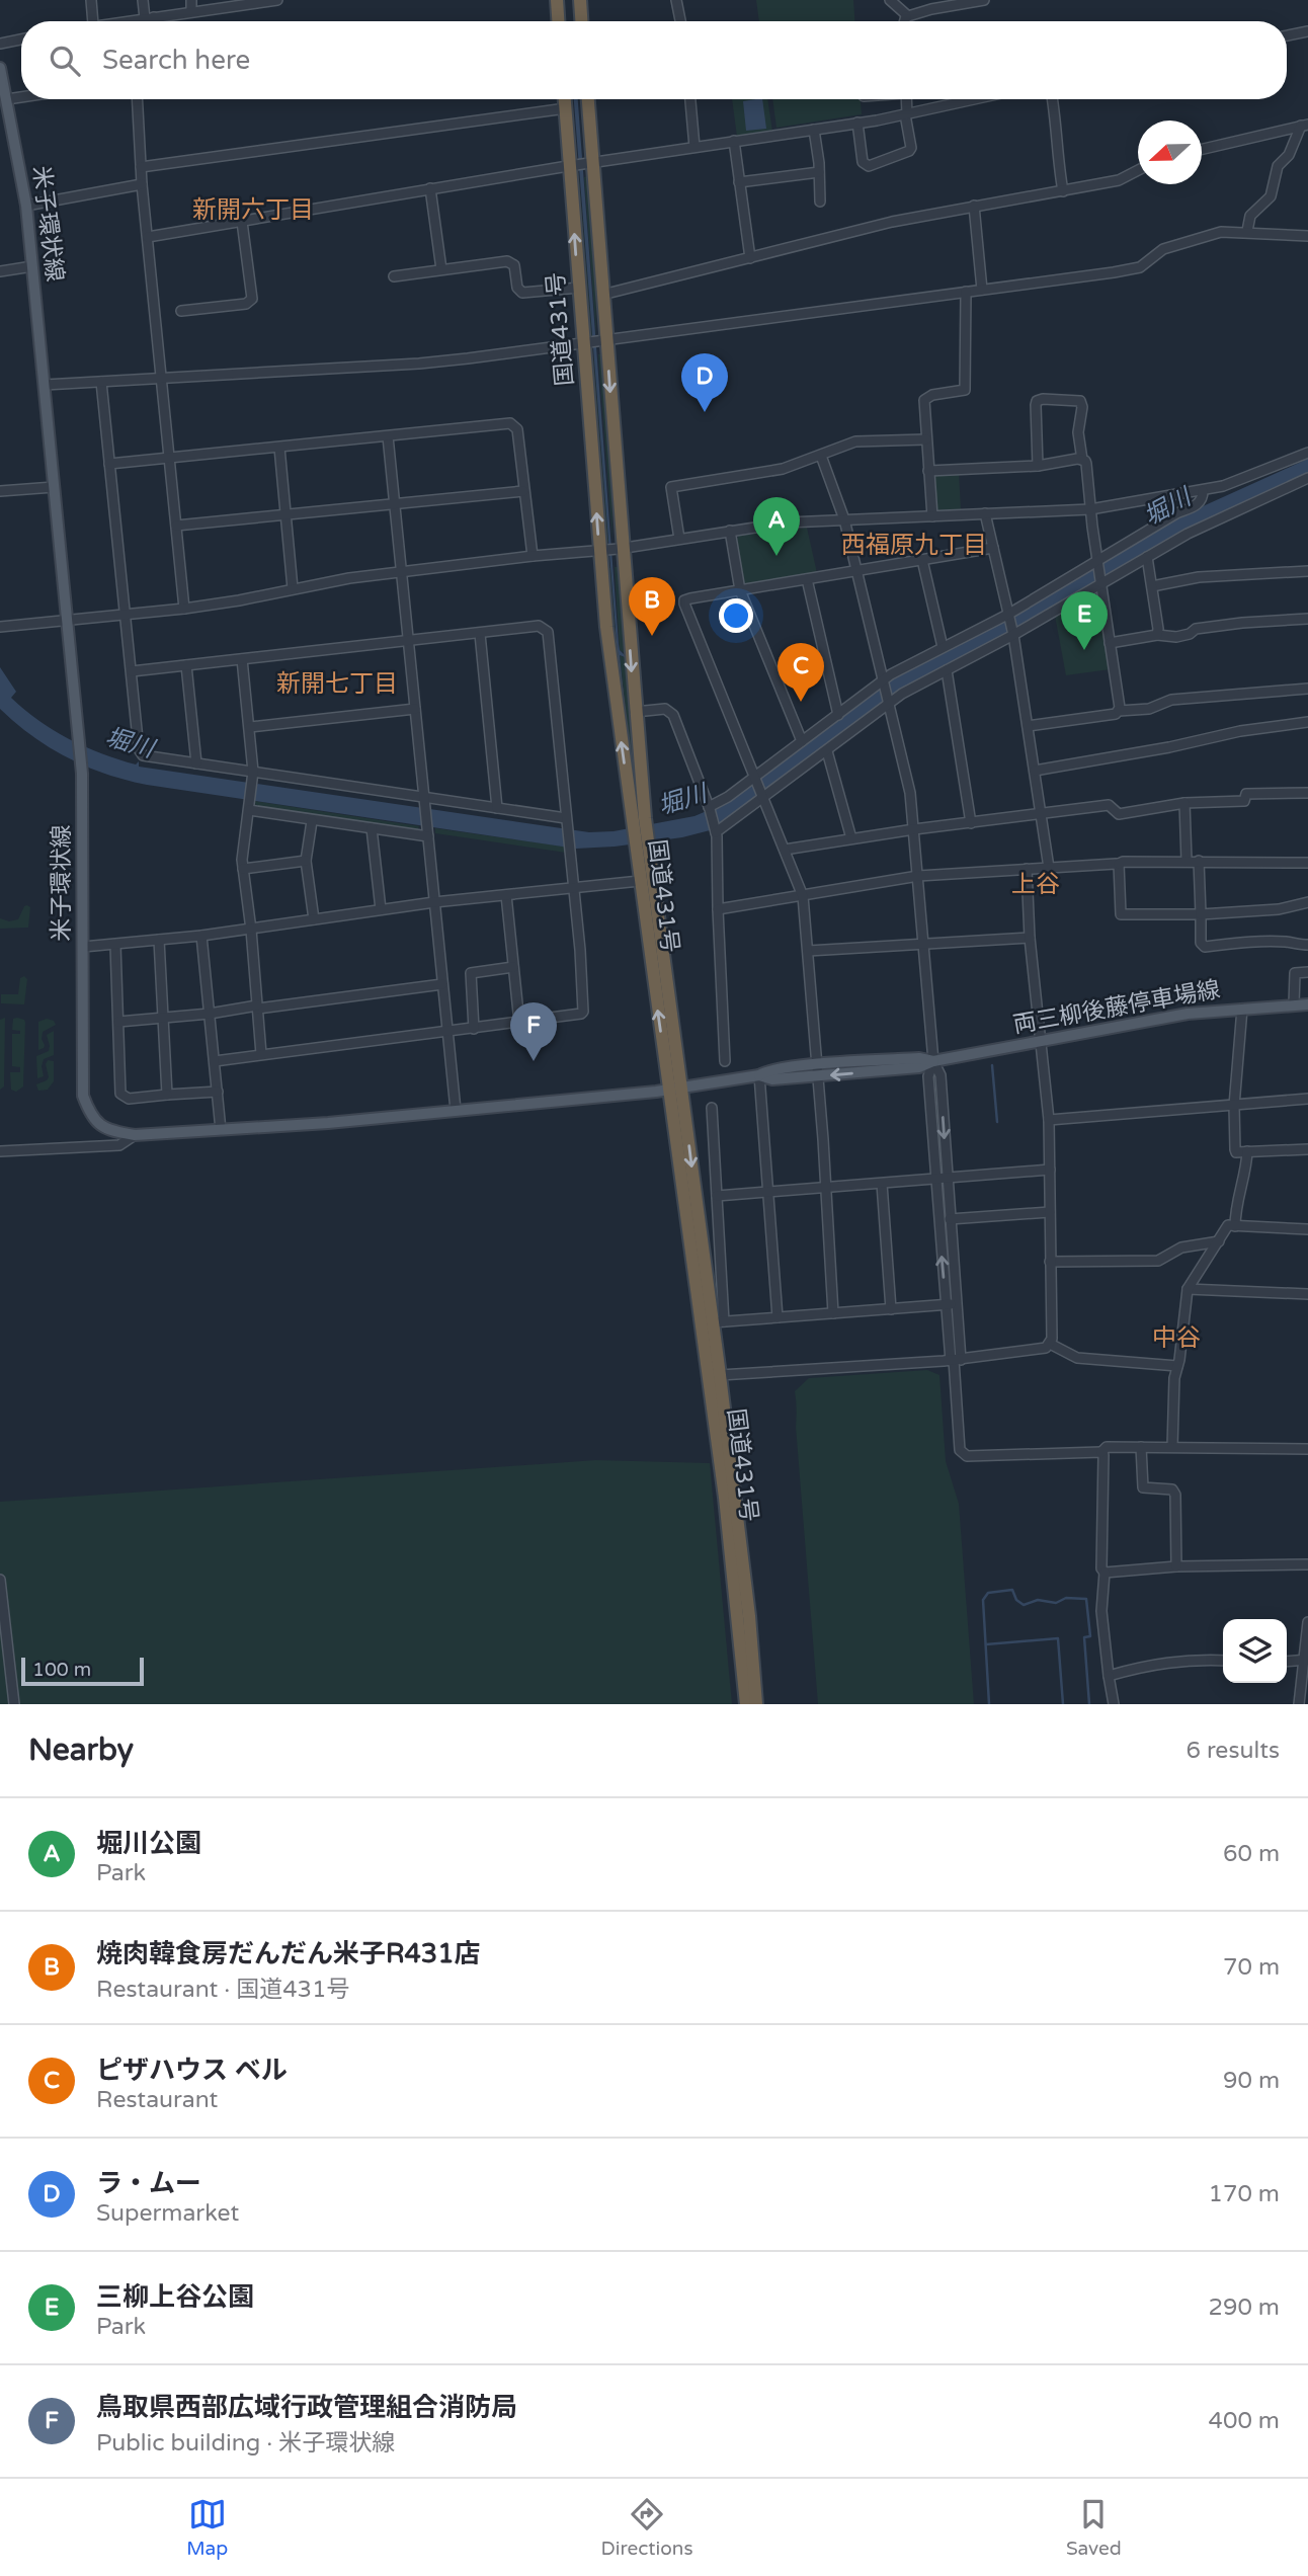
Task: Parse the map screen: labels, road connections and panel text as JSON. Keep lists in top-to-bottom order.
{
  "streets": {
    "highway": ["国道431号"],
    "main road": ["米子環状線", "両三柳後藤停車場線"]
  },
  "crossings": [
    ["米子環状線", "国道431号"],
    ["米子環状線", "両三柳後藤停車場線"],
    ["国道431号", "両三柳後藤停車場線"]
  ],
  "districts": [
    "新開六丁目",
    "西福原九丁目",
    "新開七丁目",
    "上谷",
    "中谷"
  ],
  "water": ["堀川"],
  "scale_bar": "100 m",
  "north": "left",
  "page": {
    "search": "Search here",
    "pins": [
      "D",
      "A",
      "B",
      "E",
      "C",
      "F"
    ],
    "scale": "100 m",
    "heading": ["Nearby", "6 results"],
    "list": [
      {
        "mark": "A",
        "name": "堀川公園",
        "note": "Park",
        "value": "60 m"
      },
      {
        "mark": "B",
        "name": "焼肉韓食房だんだん米子R431店",
        "note": "Restaurant · 国道431号",
        "value": "70 m"
      },
      {
        "mark": "C",
        "name": "ピザハウス ベル",
        "note": "Restaurant",
        "value": "90 m"
      },
      {
        "mark": "D",
        "name": "ラ・ムー",
        "note": "Supermarket",
        "value": "170 m"
      },
      {
        "mark": "E",
        "name": "三柳上谷公園",
        "note": "Park",
        "value": "290 m"
      },
      {
        "mark": "F",
        "name": "鳥取県西部広域行政管理組合消防局",
        "note": "Public building · 米子環状線",
        "value": "400 m"
      }
    ],
    "nav": ["Map", "Directions", "Saved"]
  }
}
